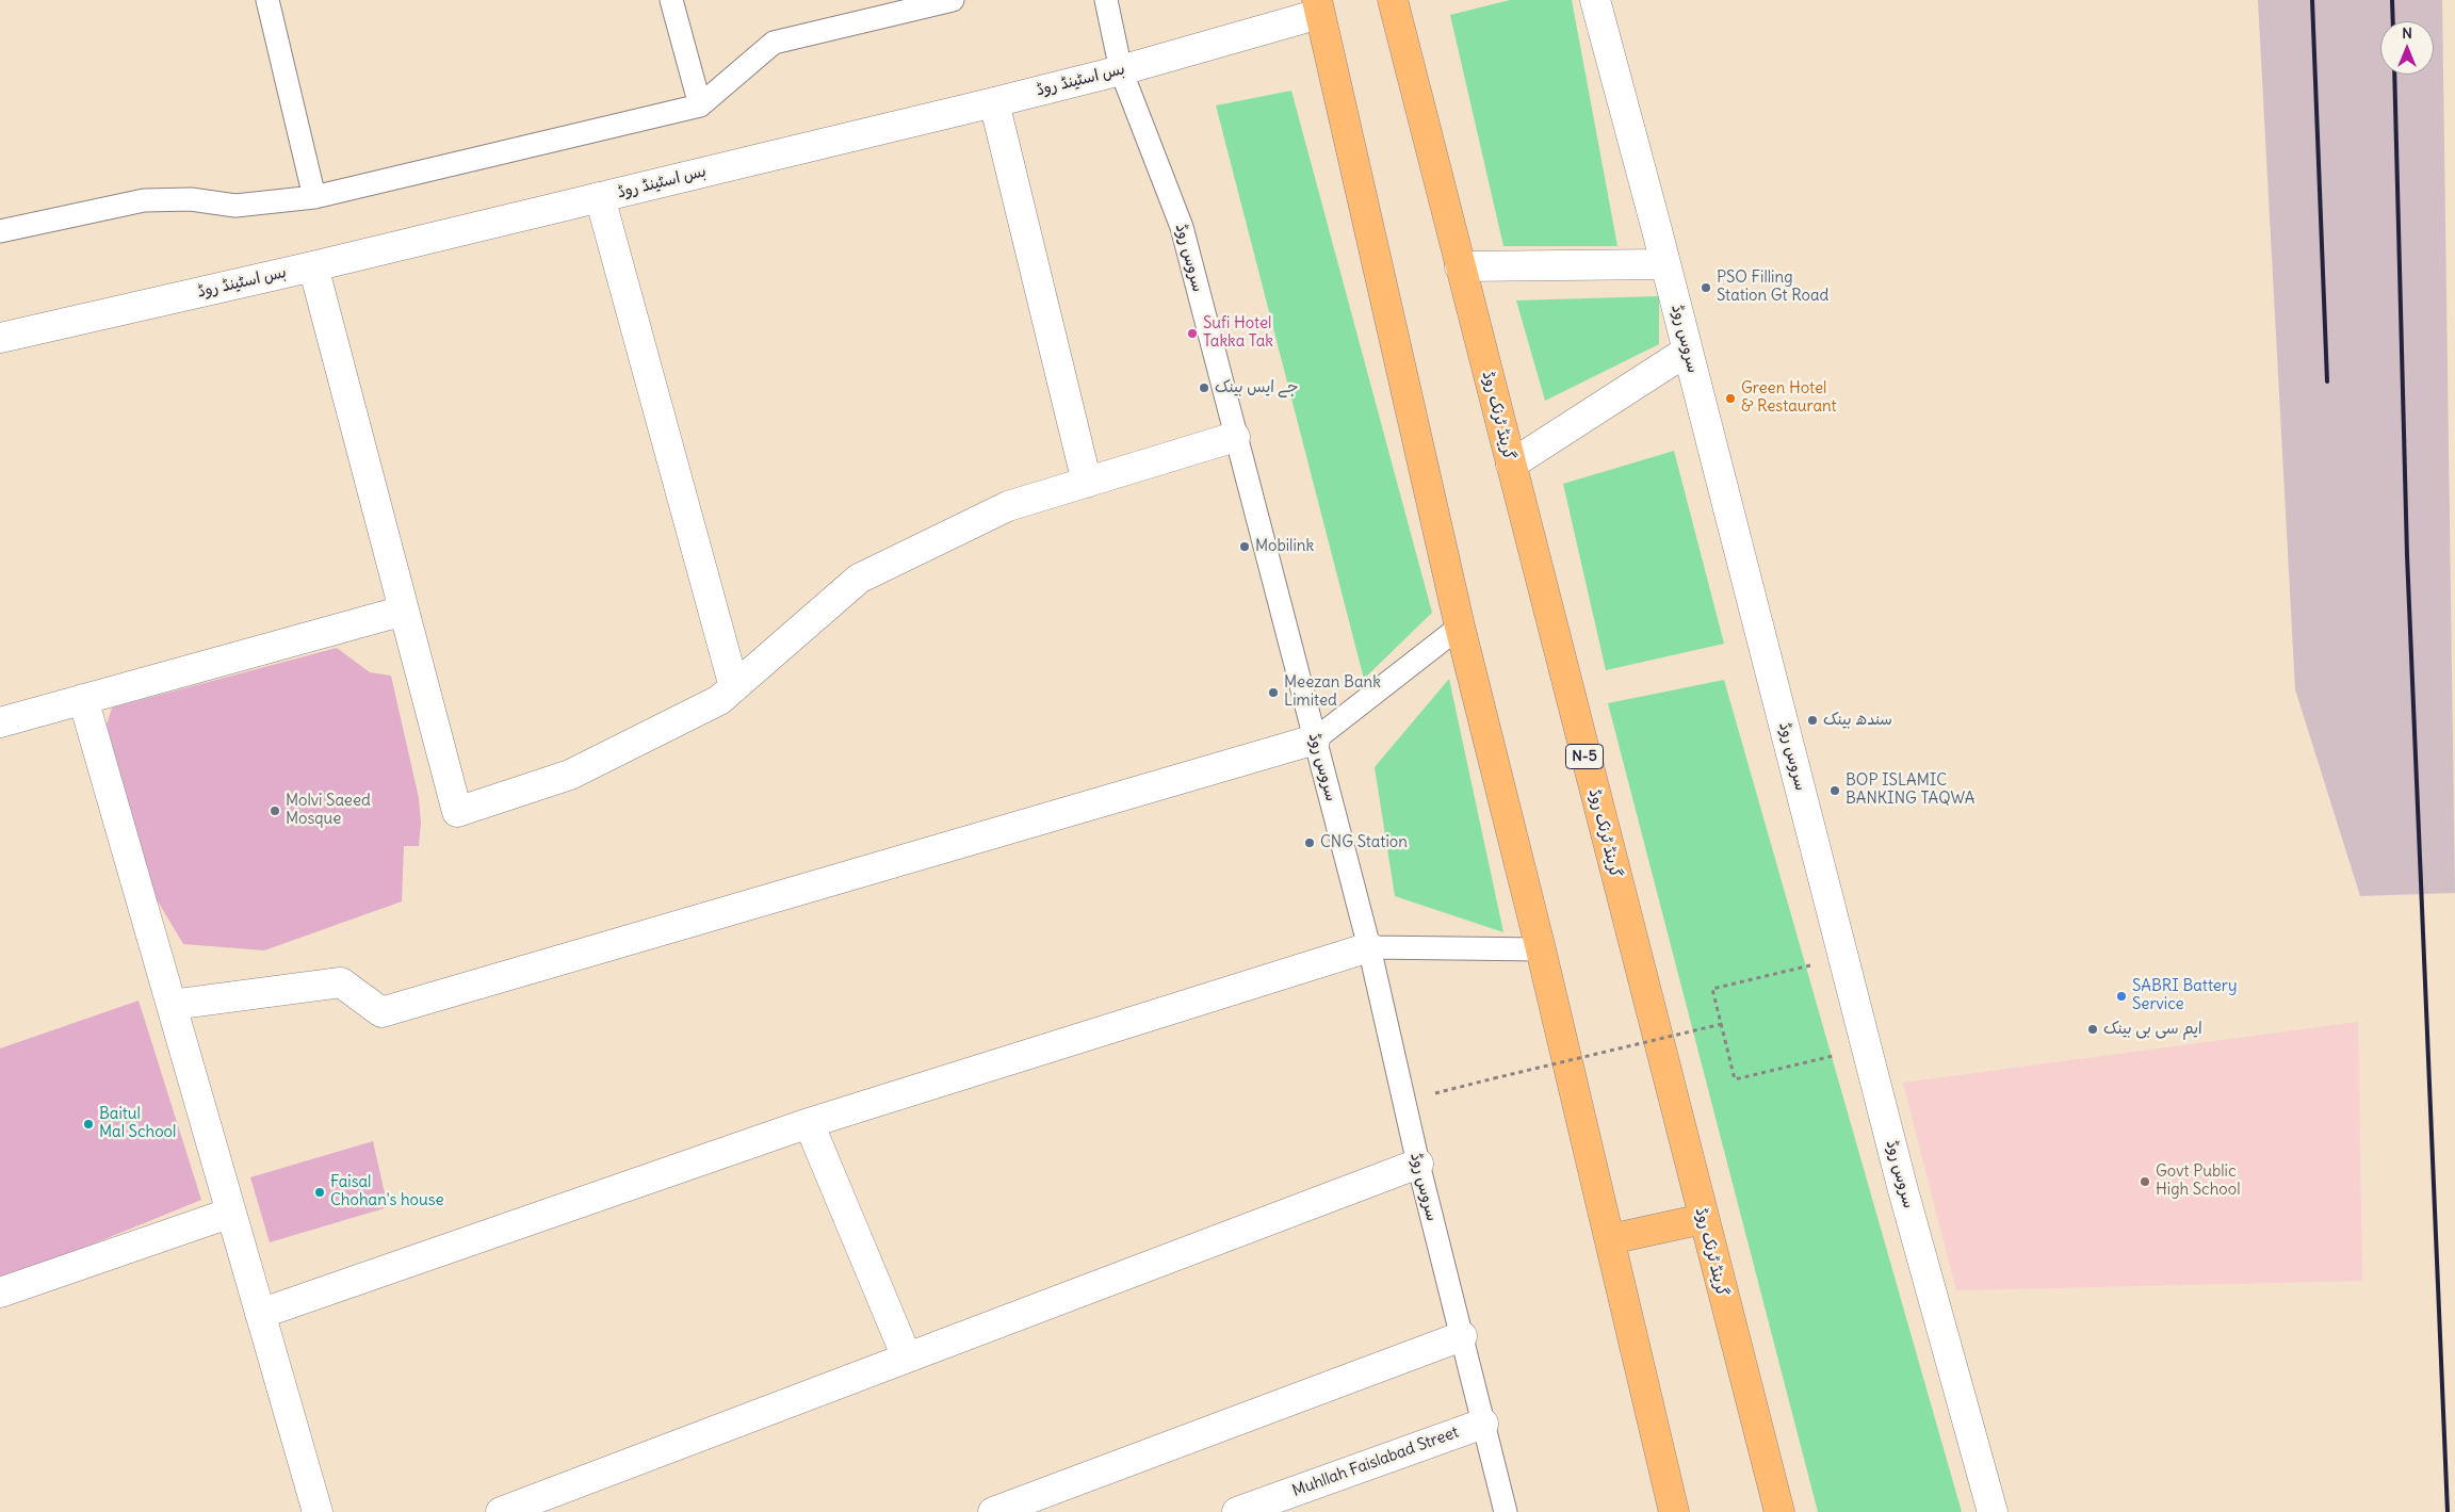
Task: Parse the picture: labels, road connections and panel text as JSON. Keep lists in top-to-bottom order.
{
  "streets": {
    "highway": ["گرینڈ ٹرنک روڈ", "N-5"],
    "street": ["بس اسٹینڈ روڈ", "سروس روڈ", "Muhllah Faislabad Street"]
  },
  "crossings": [
    ["بس اسٹینڈ روڈ", "سروس روڈ"],
    ["سروس روڈ", "Muhllah Faislabad Street"]
  ],
  "places": [
    "PSO Filling Station Gt Road",
    "Sufi Hotel Takka Tak",
    "جے ایس بینک",
    "Green Hotel & Restaurant",
    "Mobilink",
    "Meezan Bank Limited",
    "سندھ بینک",
    "BOP ISLAMIC BANKING TAQWA",
    "Molvi Saeed Mosque",
    "CNG Station",
    "SABRI Battery Service",
    "ایم سی بی بینک",
    "Baitul Mal School",
    "Govt Public High School",
    "Faisal Chohan's house"
  ],
  "north": "top"
}
